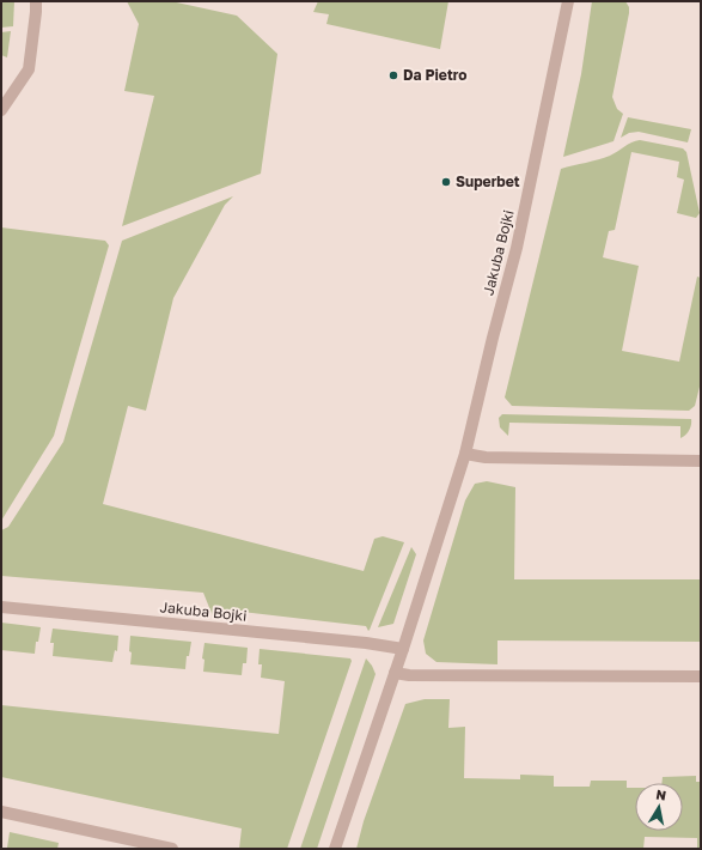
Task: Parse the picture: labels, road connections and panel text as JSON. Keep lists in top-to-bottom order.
{
  "streets": {
    "street": ["Jakuba Bojki"]
  },
  "places": ["Da Pietro", "Superbet"],
  "north": "top"
}
